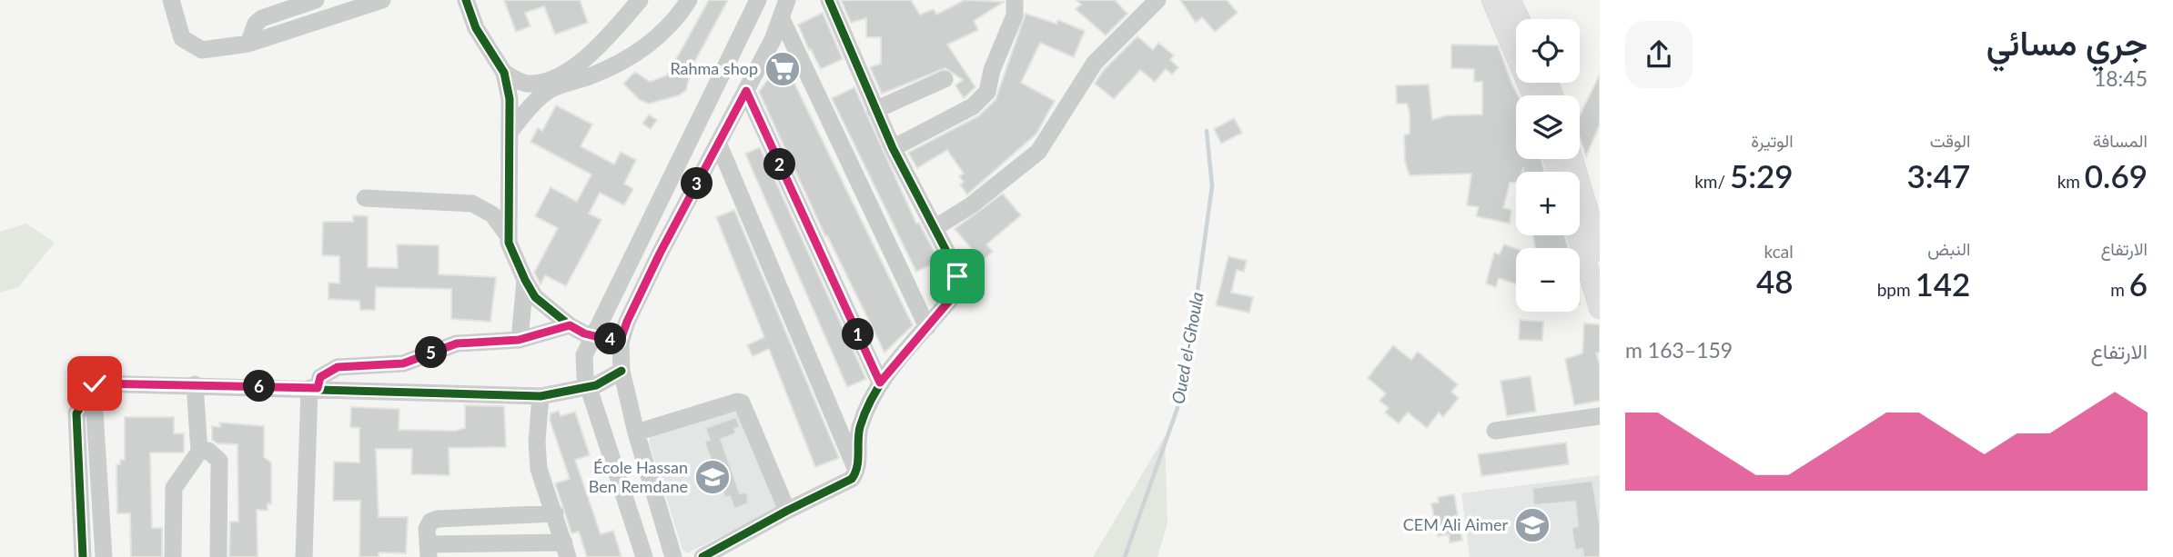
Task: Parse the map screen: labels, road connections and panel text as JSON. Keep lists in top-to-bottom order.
{
  "water": ["Oued el-Ghoula"],
  "places": {
    "supermarket": ["Rahma shop"],
    "school or university": ["École Hassan Ben Remdane", "CEM Ali Aimer"]
  },
  "page": {
    "heading": ["جري مسائي", "18:45"],
    "map_buttons": ["+", "−"],
    "stats": [
      ["المسافة", "0.69 km"],
      ["الوقت", "3:47"],
      ["الوتيرة", "5:29 /km"],
      ["الارتفاع", "6 m"],
      ["النبض", "142 bpm"],
      ["kcal", "48"]
    ],
    "pins": [
      "2",
      "3",
      "1",
      "4",
      "5",
      "6"
    ],
    "chart": ["الارتفاع", "159–163 m"]
  }
}
